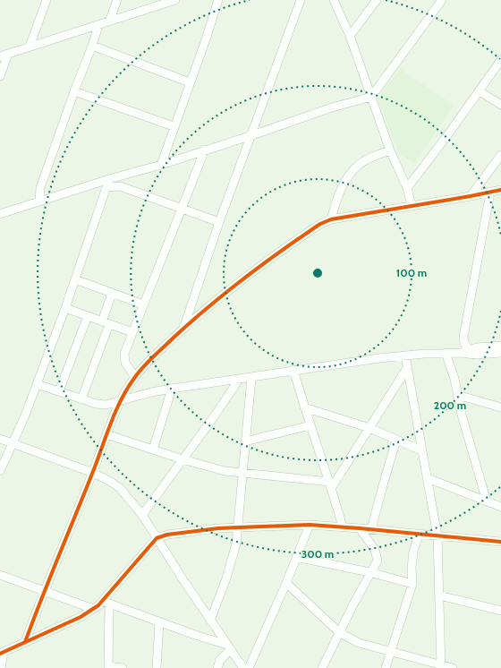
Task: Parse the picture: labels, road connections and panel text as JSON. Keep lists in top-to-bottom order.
{
  "rings": ["100 m", "200 m", "300 m"]
}
